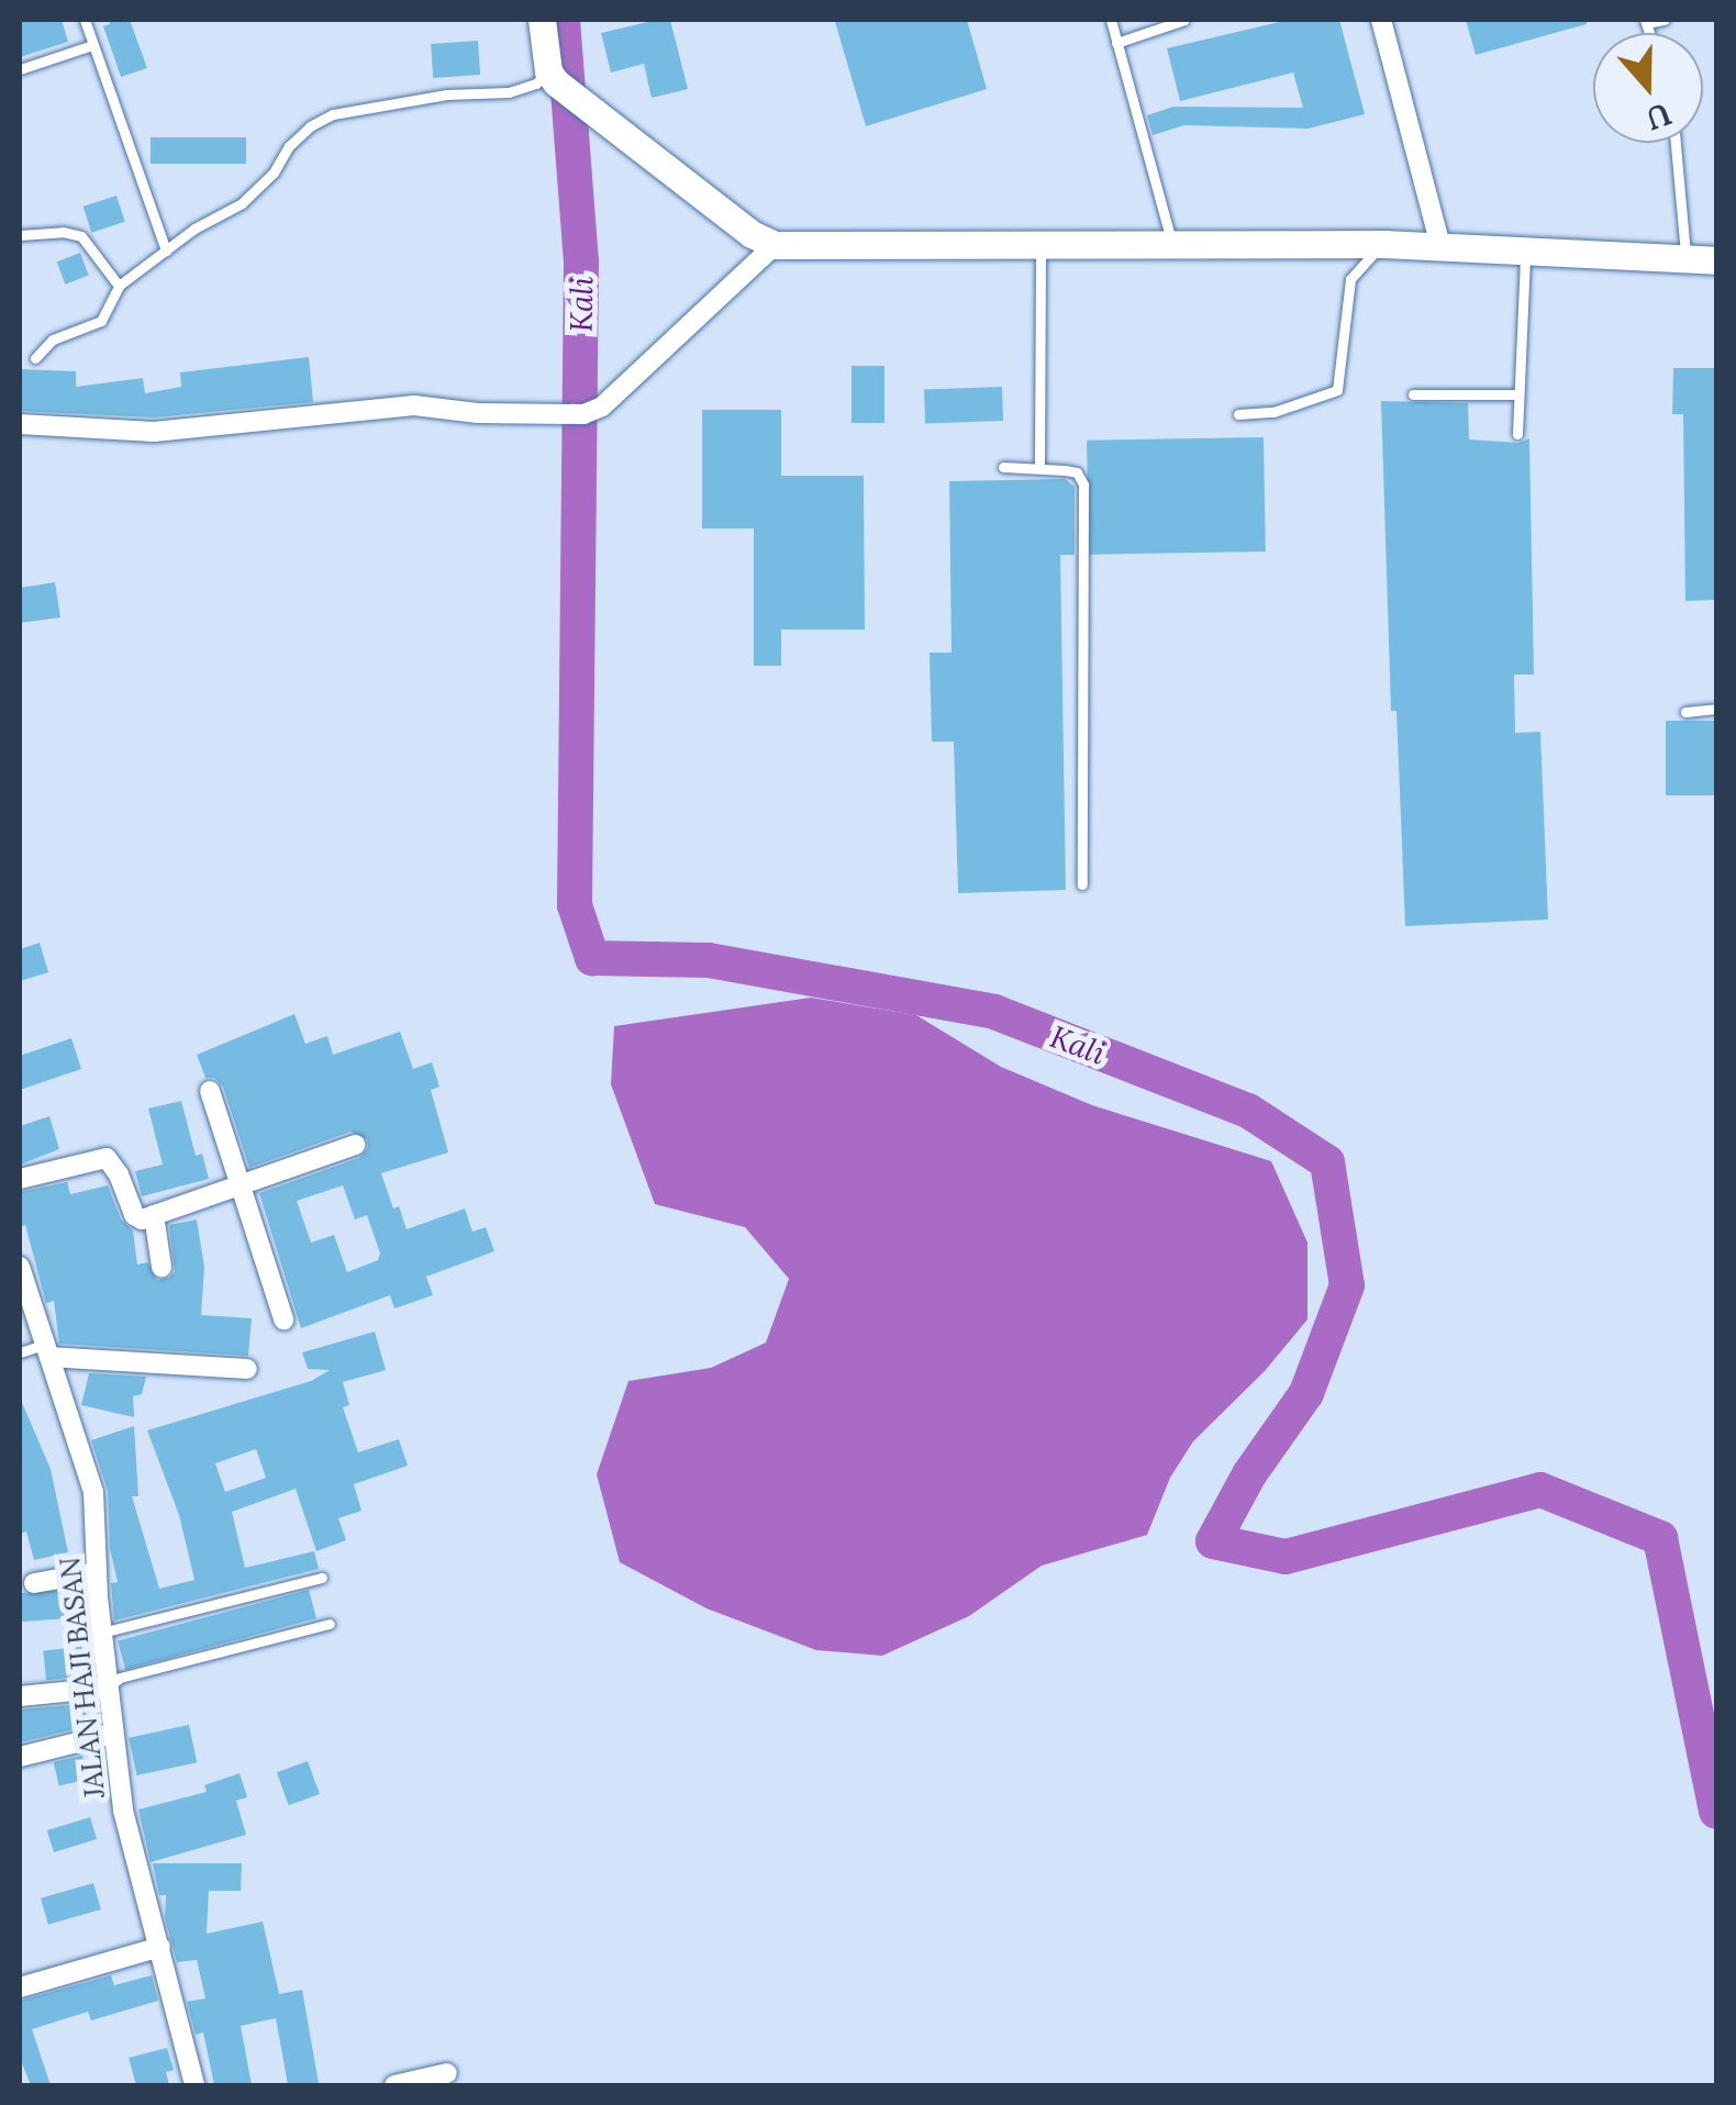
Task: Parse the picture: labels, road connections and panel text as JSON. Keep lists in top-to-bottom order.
{
  "streets": {
    "street": ["JALAN HAJI BASAN"]
  },
  "water": ["Kali"],
  "north": "bottom"
}
